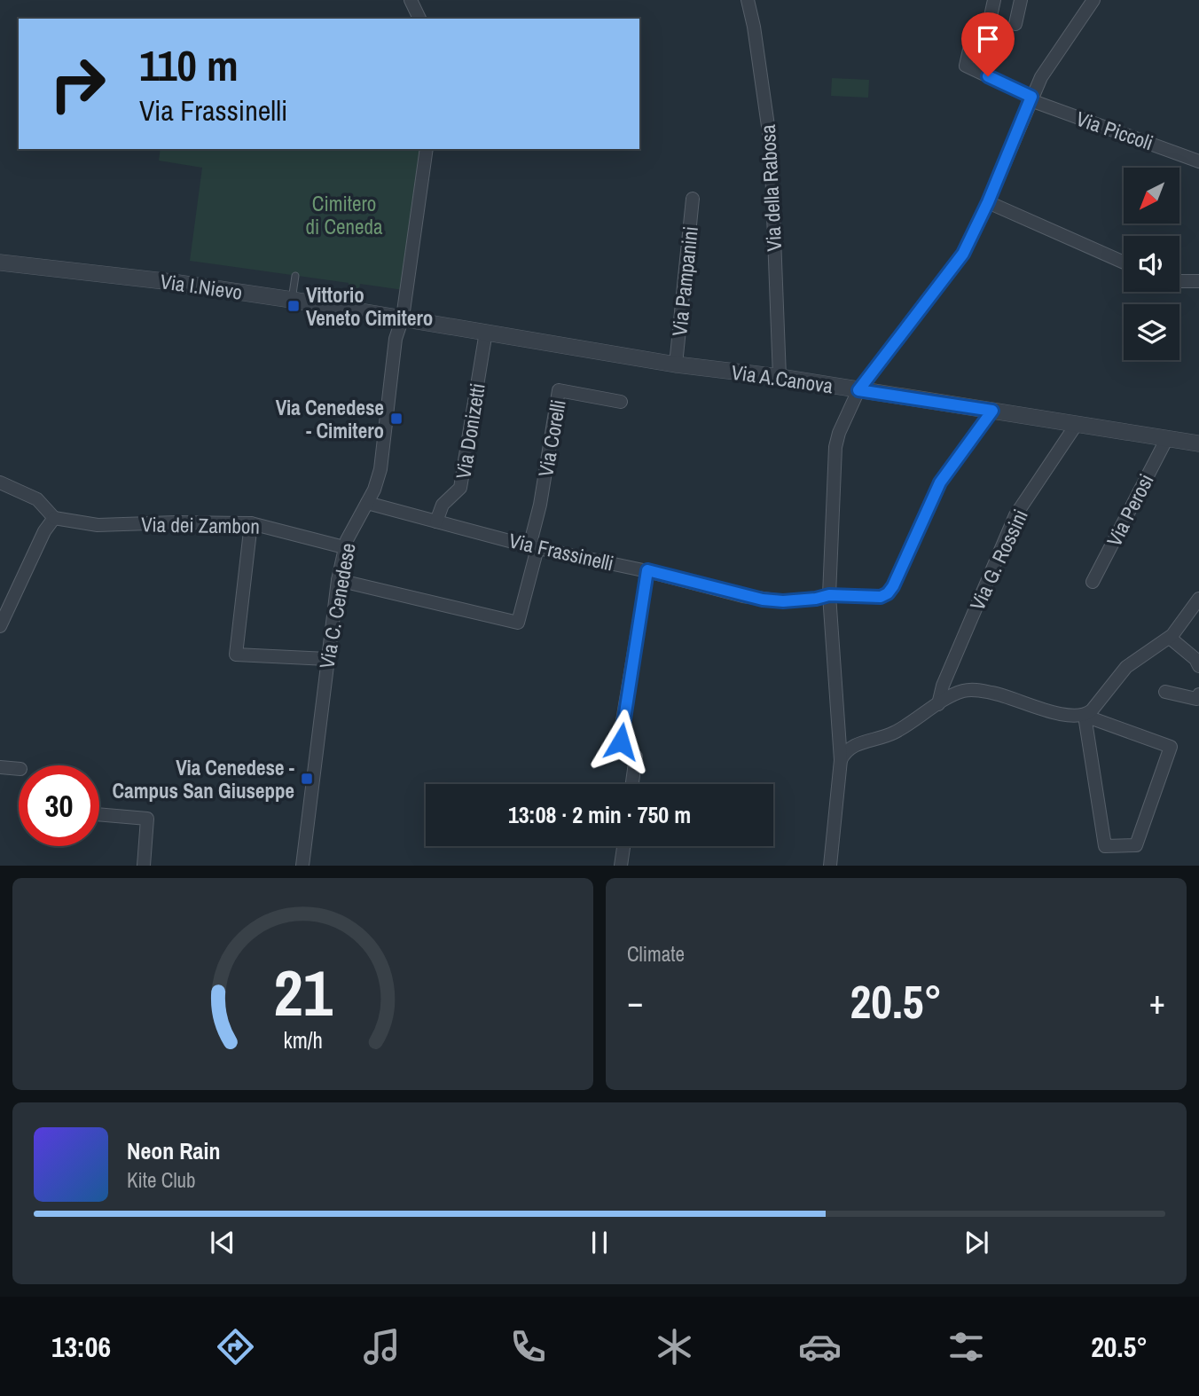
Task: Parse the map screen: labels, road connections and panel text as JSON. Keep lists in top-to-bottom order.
{
  "streets": {
    "street": [
      "Via Piccoli",
      "Via della Rabosa",
      "Via Pampanini",
      "Via I.Nievo",
      "Via A.Canova",
      "Via Donizetti",
      "Via Corelli",
      "Via Perosi",
      "Via dei Zambon",
      "Via Frassinelli",
      "Via G. Rossini",
      "Via C. Cenedese"
    ]
  },
  "crossings": [
    ["Via della Rabosa", "Via A.Canova"],
    ["Via Pampanini", "Via A.Canova"],
    ["Via I.Nievo", "Via A.Canova"],
    ["Via I.Nievo", "Via C. Cenedese"],
    ["Via A.Canova", "Via Donizetti"],
    ["Via A.Canova", "Via Perosi"],
    ["Via A.Canova", "Via Frassinelli"],
    ["Via A.Canova", "Via G. Rossini"],
    ["Via A.Canova", "Via C. Cenedese"],
    ["Via Donizetti", "Via Frassinelli"],
    ["Via Corelli", "Via Frassinelli"],
    ["Via dei Zambon", "Via C. Cenedese"],
    ["Via Frassinelli", "Via C. Cenedese"]
  ],
  "parks": ["Cimitero di Ceneda"],
  "places": {
    "transit": ["Vittorio Veneto Cimitero", "Via Cenedese - Cimitero", "Via Cenedese - Campus San Giuseppe"]
  },
  "north": "bottom left",
  "page": {
    "turn": ["110 m", "Via Frassinelli"],
    "limit": "30",
    "trip": "13:08 · 2 min · 750 m",
    "tile": "Climate",
    "heat": ["−", "20.5°", "+"],
    "song": ["Neon Rain", "Kite Club"],
    "tabs": ["13:06", "20.5°"],
    "gauge": ["21", "km/h"]
  }
}
